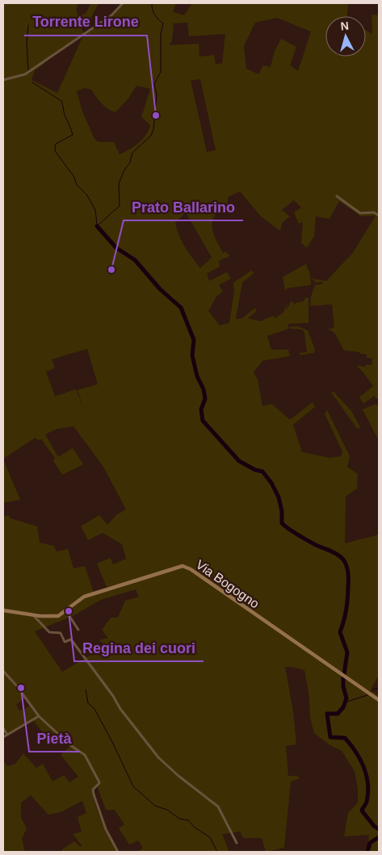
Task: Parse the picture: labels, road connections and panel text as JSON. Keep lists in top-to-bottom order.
{
  "streets": {
    "main road": ["Via Bogogno"]
  },
  "places": [
    "Torrente Lirone",
    "Prato Ballarino",
    "Regina dei cuori",
    "Pietà"
  ],
  "north": "top"
}
